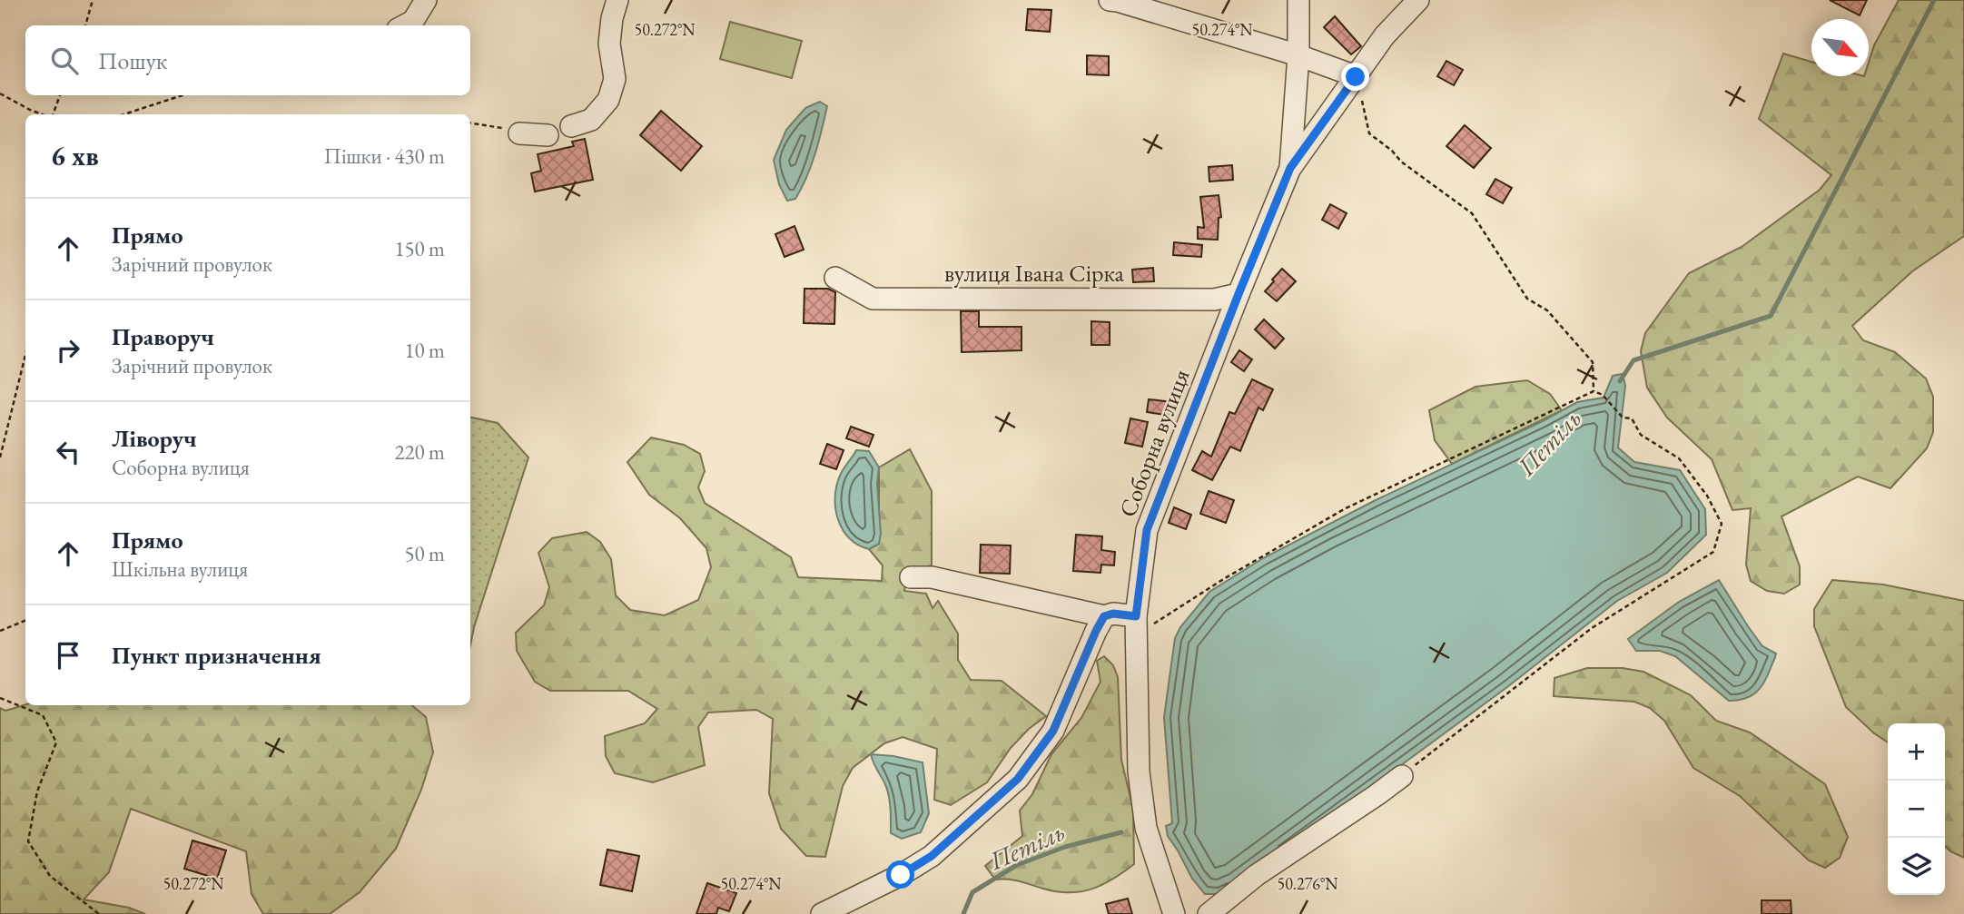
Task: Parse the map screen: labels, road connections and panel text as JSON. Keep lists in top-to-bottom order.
{
  "streets": {
    "street": ["вулиця Івана Сірка", "Соборна вулиця"]
  },
  "crossings": [
    ["вулиця Івана Сірка", "Соборна вулиця"]
  ],
  "water": ["Петіль"],
  "north": "bottom right",
  "page": {
    "search": "Пошук",
    "heading": ["6 хв", "Пішки · 430 m"],
    "list": [
      ["Прямо", "Зарічний провулок", "150 m"],
      ["Праворуч", "Зарічний провулок", "10 m"],
      ["Ліворуч", "Соборна вулиця", "220 m"],
      ["Прямо", "Шкільна вулиця", "50 m"],
      "Пункт призначення"
    ],
    "map_buttons": ["+", "−"]
  },
  "coordinates": ["50.272°N", "50.274°N", "50.276°N"]
}
